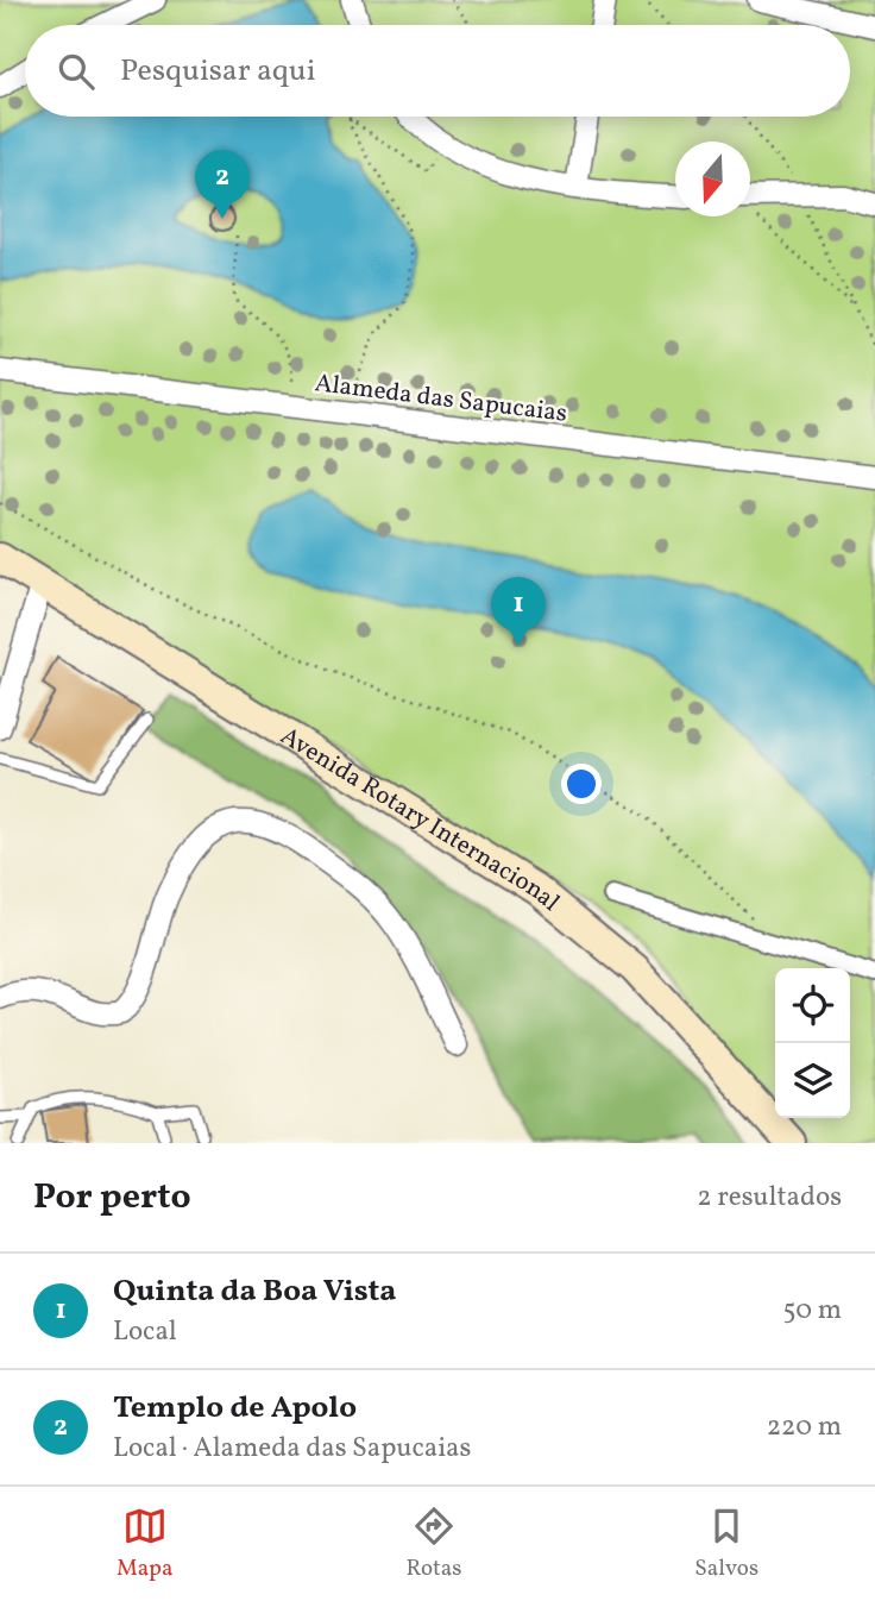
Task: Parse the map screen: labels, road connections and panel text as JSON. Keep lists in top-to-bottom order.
{
  "streets": {
    "main road": ["Avenida Rotary Internacional"],
    "street": ["Alameda das Sapucaias"]
  },
  "north": "bottom",
  "page": {
    "search": "Pesquisar aqui",
    "pins": ["2", "1"],
    "heading": ["Por perto", "2 resultados"],
    "list": [
      {
        "mark": "1",
        "name": "Quinta da Boa Vista",
        "note": "Local",
        "value": "50 m"
      },
      {
        "mark": "2",
        "name": "Templo de Apolo",
        "note": "Local · Alameda das Sapucaias",
        "value": "220 m"
      }
    ],
    "nav": ["Mapa", "Rotas", "Salvos"]
  }
}
